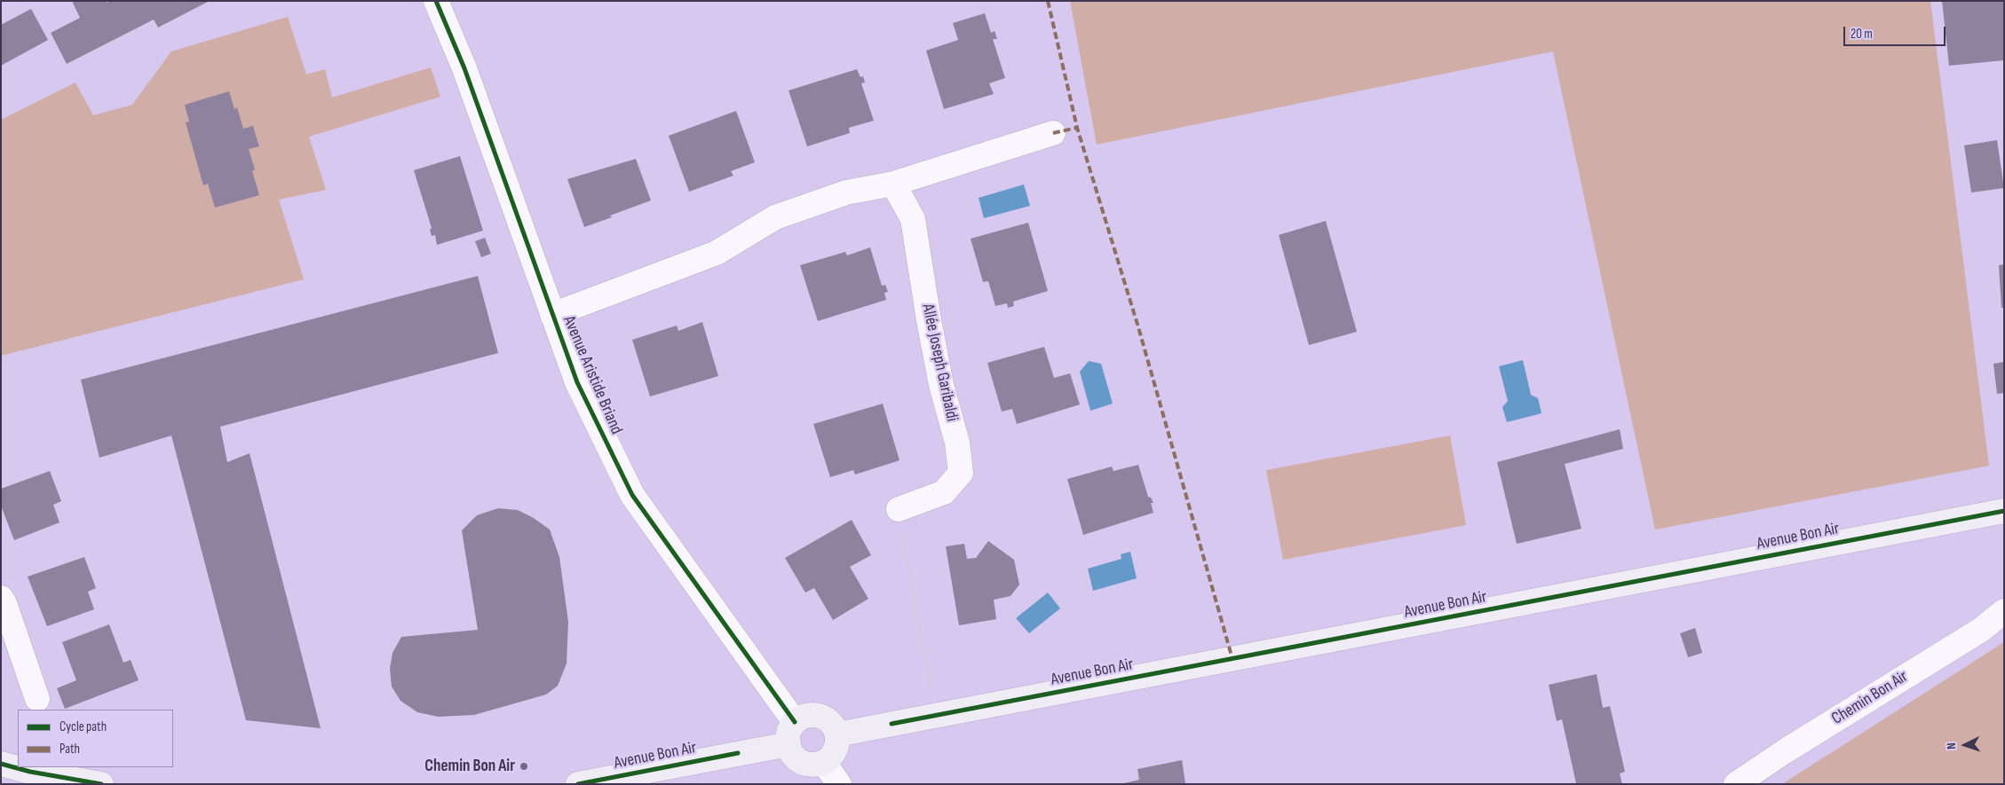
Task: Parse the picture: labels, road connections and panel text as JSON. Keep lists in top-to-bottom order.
{
  "streets": {
    "main road": ["Avenue Bon Air"],
    "street": ["Allée Joseph Garibaldi", "Avenue Aristide Briand", "Chemin Bon Air"]
  },
  "crossings": [
    ["Avenue Aristide Briand", "Avenue Bon Air"]
  ],
  "places": ["Chemin Bon Air"],
  "legend": ["Cycle path", "Path"],
  "scale_bar": "20 m",
  "north": "left"
}
